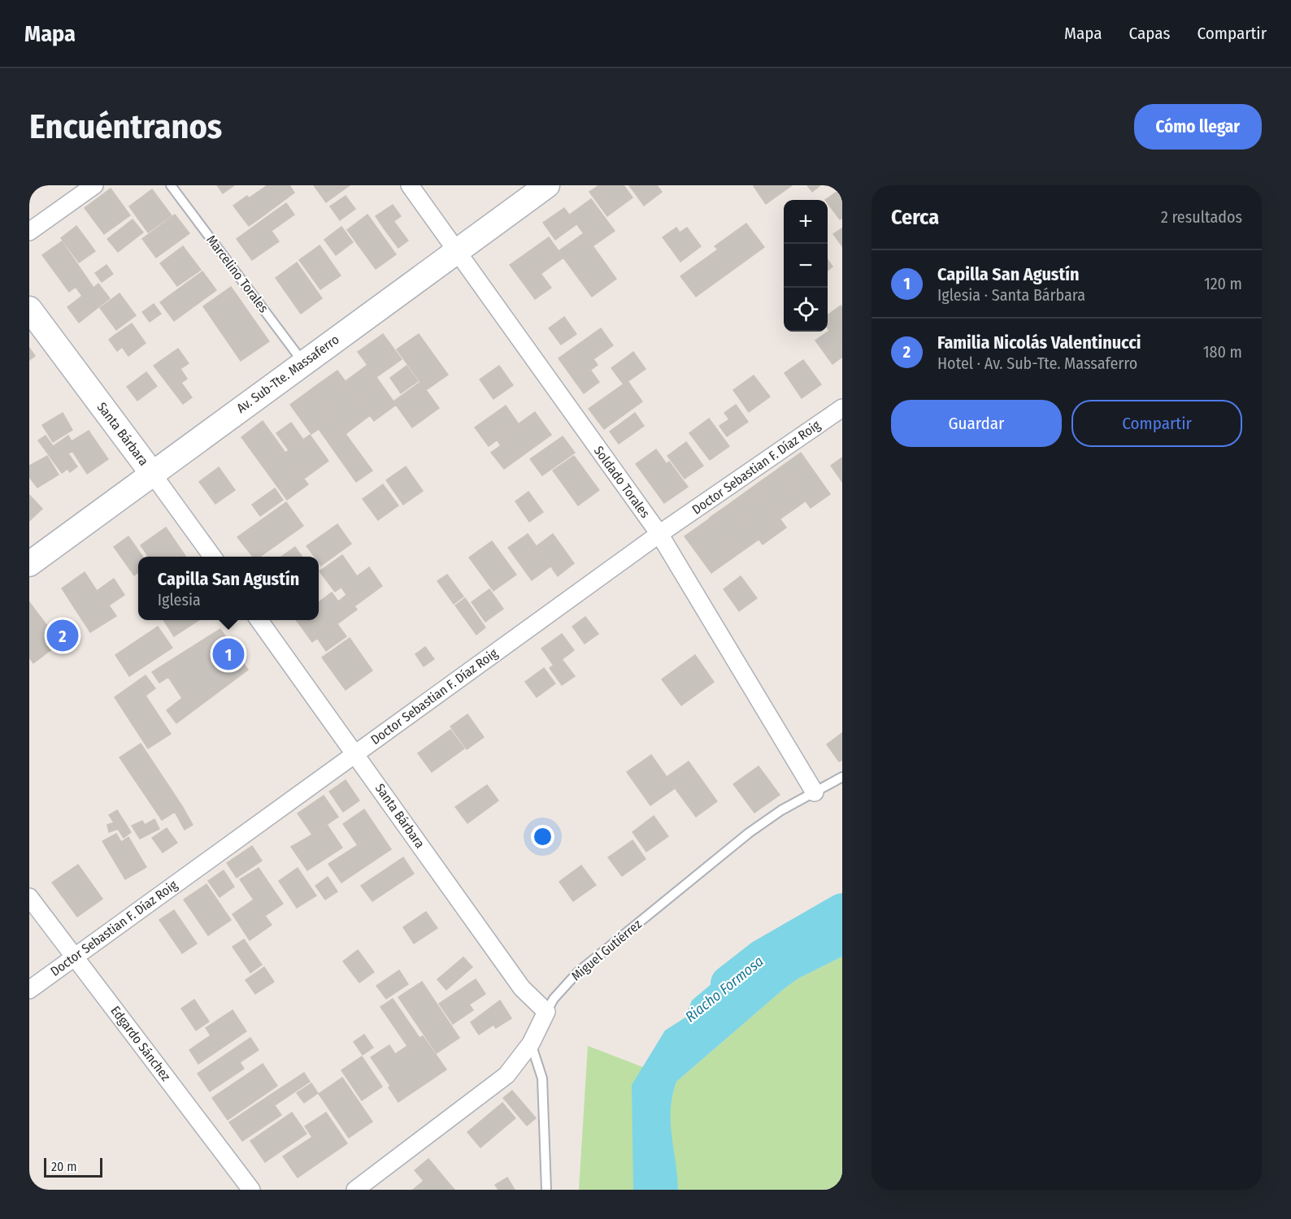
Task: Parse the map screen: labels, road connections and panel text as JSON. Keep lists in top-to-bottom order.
{
  "streets": {
    "main road": ["Av. Sub-Tte. Massaferro", "Santa Bárbara"],
    "street": [
      "Doctor Sebastian F. Díaz Roig",
      "Soldado Torales",
      "Miguel Gutiérrez",
      "Edgardo Sánchez"
    ],
    "lane": ["Marcelino Torales"]
  },
  "crossings": [
    ["Marcelino Torales", "Av. Sub-Tte. Massaferro"],
    ["Av. Sub-Tte. Massaferro", "Santa Bárbara"],
    ["Av. Sub-Tte. Massaferro", "Soldado Torales"],
    ["Santa Bárbara", "Doctor Sebastian F. Díaz Roig"],
    ["Santa Bárbara", "Miguel Gutiérrez"],
    ["Doctor Sebastian F. Díaz Roig", "Soldado Torales"],
    ["Doctor Sebastian F. Díaz Roig", "Edgardo Sánchez"],
    ["Soldado Torales", "Miguel Gutiérrez"]
  ],
  "water": ["Riacho Formosa"],
  "scale_bar": "20 m",
  "page": {
    "header": "Mapa",
    "nav": ["Mapa", "Capas", "Compartir"],
    "buttons": [
      "Cómo llegar",
      ["Guardar", "Compartir"]
    ],
    "title": "Encuéntranos",
    "heading": ["Cerca", "2 resultados"],
    "map_buttons": ["+", "−"],
    "list": [
      {
        "mark": "1",
        "name": "Capilla San Agustín",
        "note": "Iglesia · Santa Bárbara",
        "value": "120 m"
      },
      {
        "mark": "2",
        "name": "Familia Nicolás Valentinucci",
        "note": "Hotel · Av. Sub-Tte. Massaferro",
        "value": "180 m"
      }
    ],
    "popup": ["Capilla San Agustín", "Iglesia"],
    "pins": ["2", "1"],
    "scale": "20 m"
  }
}
